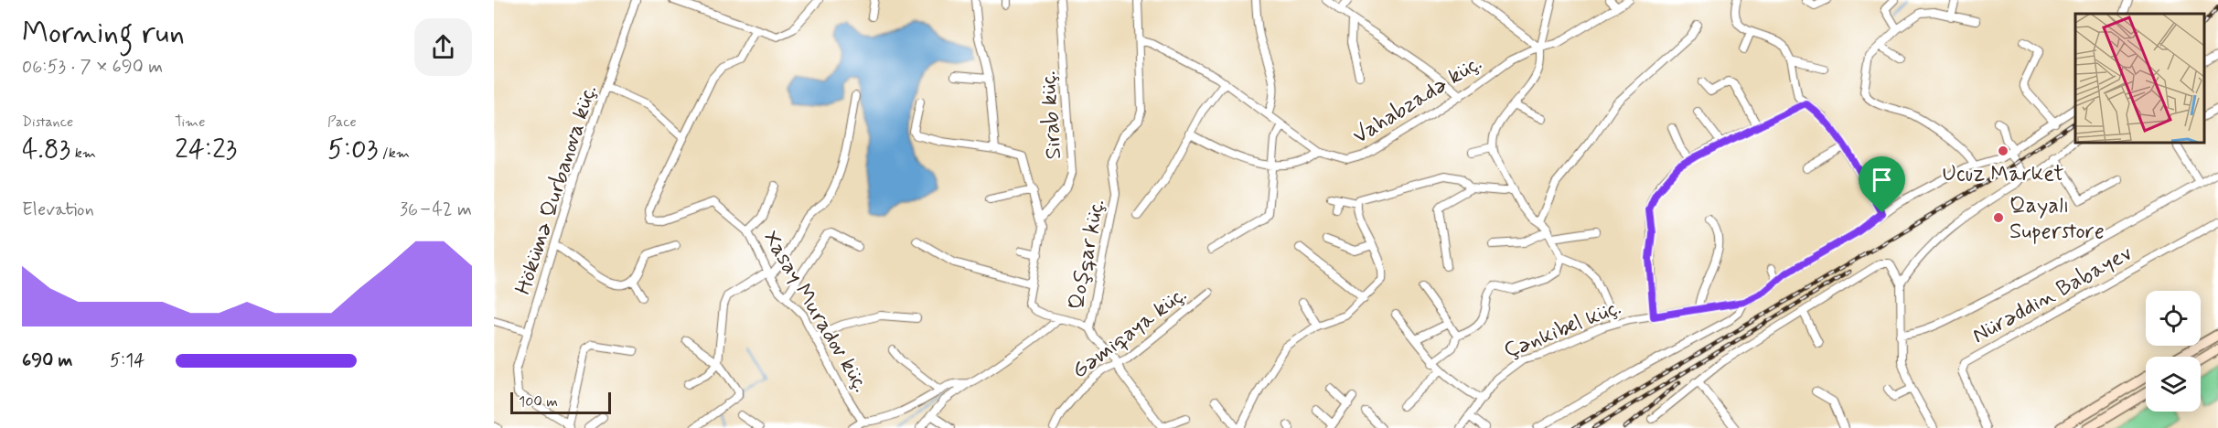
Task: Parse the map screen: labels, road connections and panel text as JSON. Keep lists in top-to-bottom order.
{
  "streets": {
    "street": [
      "Vahabzadə küç.",
      "Sirab küç.",
      "Hökümə Qurbanova küç.",
      "Qoşqar küç.",
      "Nürəddin Babayev",
      "Xasay Muradov küç.",
      "Çənkibel küç.",
      "Gəmiqaya küç."
    ]
  },
  "crossings": [
    ["Vahabzadə küç.", "Qoşqar küç."]
  ],
  "places": ["Ucuz Market", "Qayalı Superstore"],
  "scale_bar": "100 m",
  "page": {
    "heading": ["Morning run", "06:53 · 7 × 690 m"],
    "stats": [
      ["Distance", "4.83 km"],
      ["Time", "24:23"],
      ["Pace", "5:03 /km"]
    ],
    "chart": ["Elevation", "36–42 m"],
    "list": [
      {
        "name": "690 m",
        "note": "5:14"
      }
    ],
    "scale": "100 m"
  }
}
